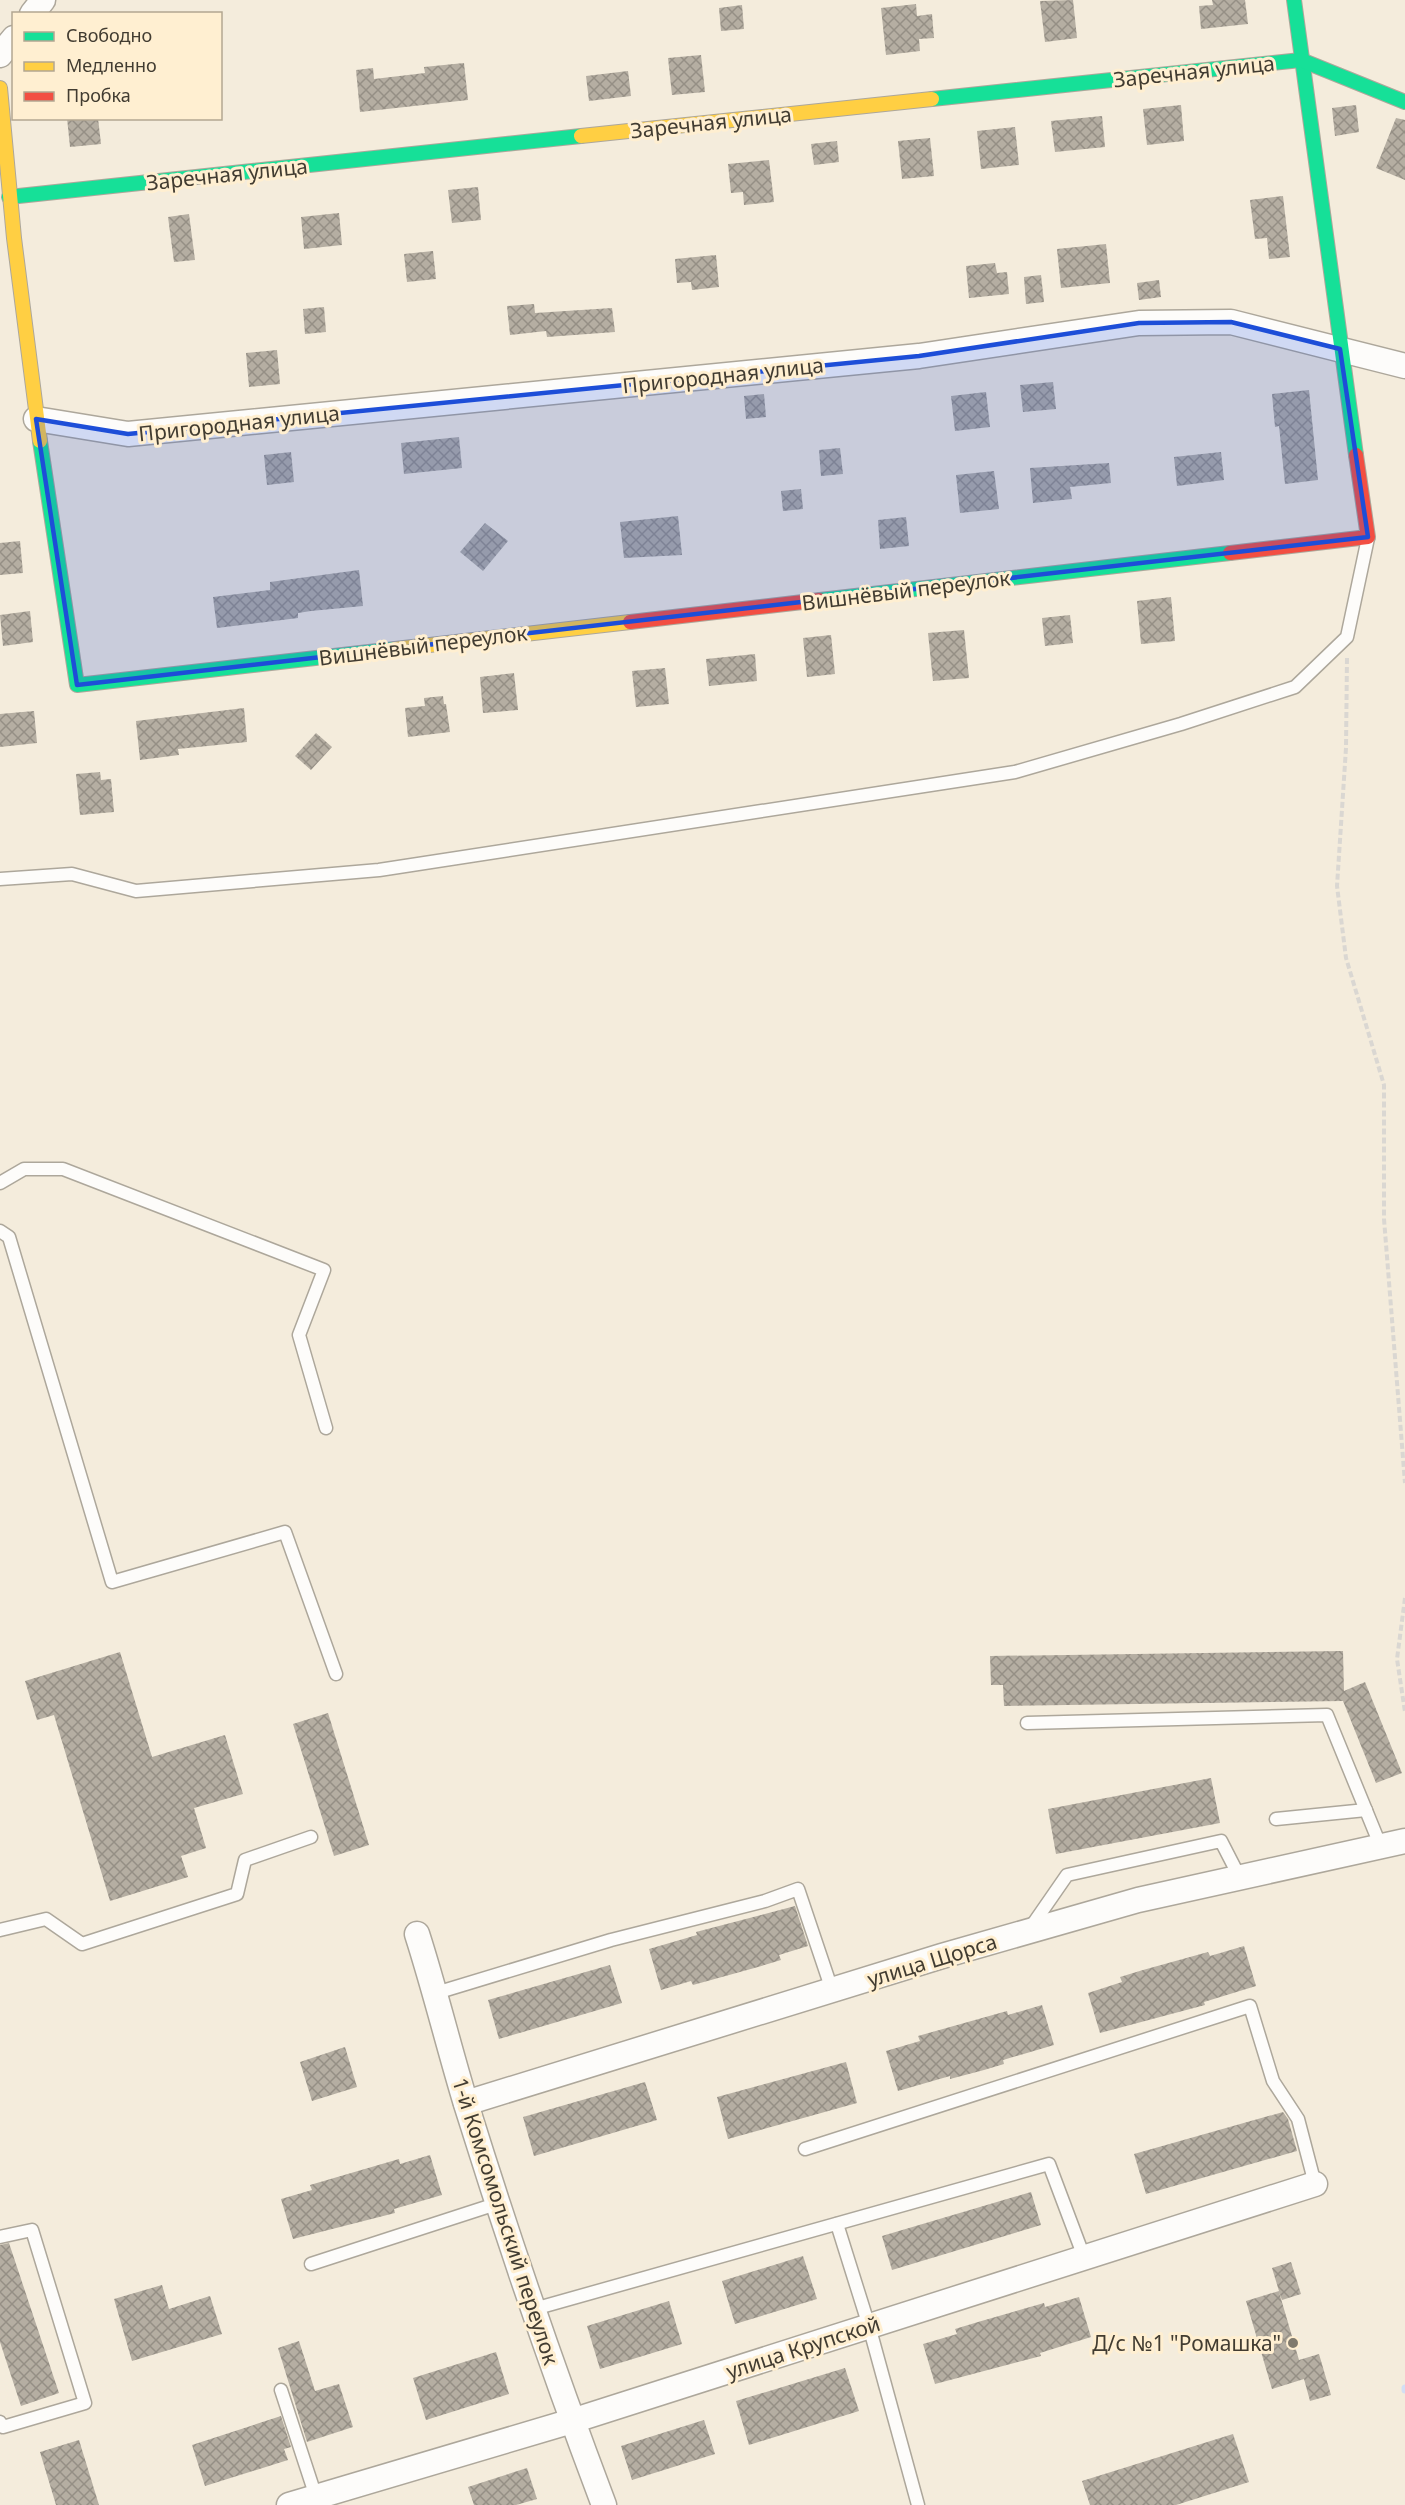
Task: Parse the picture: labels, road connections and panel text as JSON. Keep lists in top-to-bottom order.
{
  "streets": {
    "street": [
      "Заречная улица",
      "Пригородная улица",
      "Вишнёвый переулок",
      "улица Щорса",
      "1-й Комсомольский переулок",
      "улица Крупской"
    ]
  },
  "crossings": [
    ["Заречная улица", "Вишнёвый переулок"],
    ["Пригородная улица", "Вишнёвый переулок"],
    ["улица Щорса", "1-й Комсомольский переулок"],
    ["1-й Комсомольский переулок", "улица Крупской"]
  ],
  "places": ["Д/с №1 \"Ромашка\""],
  "legend": ["Свободно", "Медленно", "Пробка"]
}
